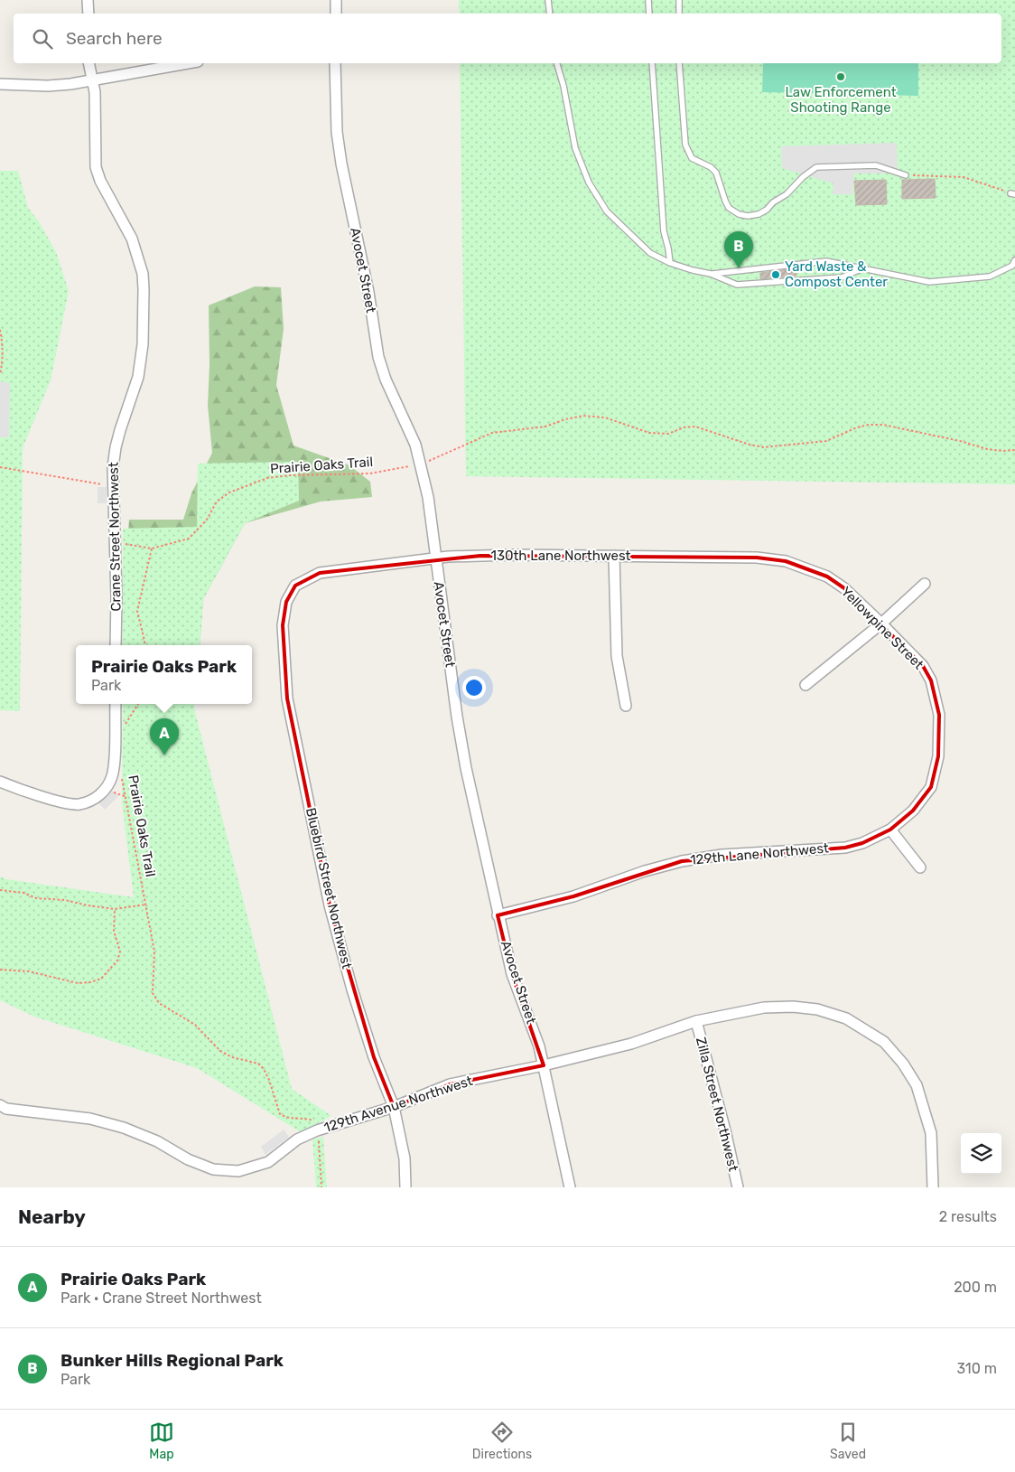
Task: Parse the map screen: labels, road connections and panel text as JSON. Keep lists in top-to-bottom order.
{
  "streets": {
    "street": [
      "Avocet Street",
      "Crane Street Northwest",
      "130th Lane Northwest",
      "Yellowpine Street",
      "129th Lane Northwest",
      "Bluebird Street Northwest",
      "129th Avenue Northwest",
      "Zilla Street Northwest"
    ],
    "path": ["Prairie Oaks Trail"]
  },
  "crossings": [
    ["Avocet Street", "130th Lane Northwest"],
    ["Avocet Street", "129th Lane Northwest"],
    ["Avocet Street", "129th Avenue Northwest"],
    ["Prairie Oaks Trail", "Crane Street Northwest"],
    ["Prairie Oaks Trail", "129th Avenue Northwest"],
    ["130th Lane Northwest", "Yellowpine Street"],
    ["130th Lane Northwest", "Bluebird Street Northwest"],
    ["Yellowpine Street", "129th Lane Northwest"],
    ["Bluebird Street Northwest", "129th Avenue Northwest"],
    ["129th Avenue Northwest", "Zilla Street Northwest"]
  ],
  "places": ["Law Enforcement Shooting Range", "Yard Waste & Compost Center"],
  "page": {
    "search": "Search here",
    "pins": ["B", "A"],
    "popup": ["Prairie Oaks Park", "Park"],
    "heading": ["Nearby", "2 results"],
    "list": [
      {
        "mark": "A",
        "name": "Prairie Oaks Park",
        "note": "Park · Crane Street Northwest",
        "value": "200 m"
      },
      {
        "mark": "B",
        "name": "Bunker Hills Regional Park",
        "note": "Park",
        "value": "310 m"
      }
    ],
    "nav": ["Map", "Directions", "Saved"]
  }
}
